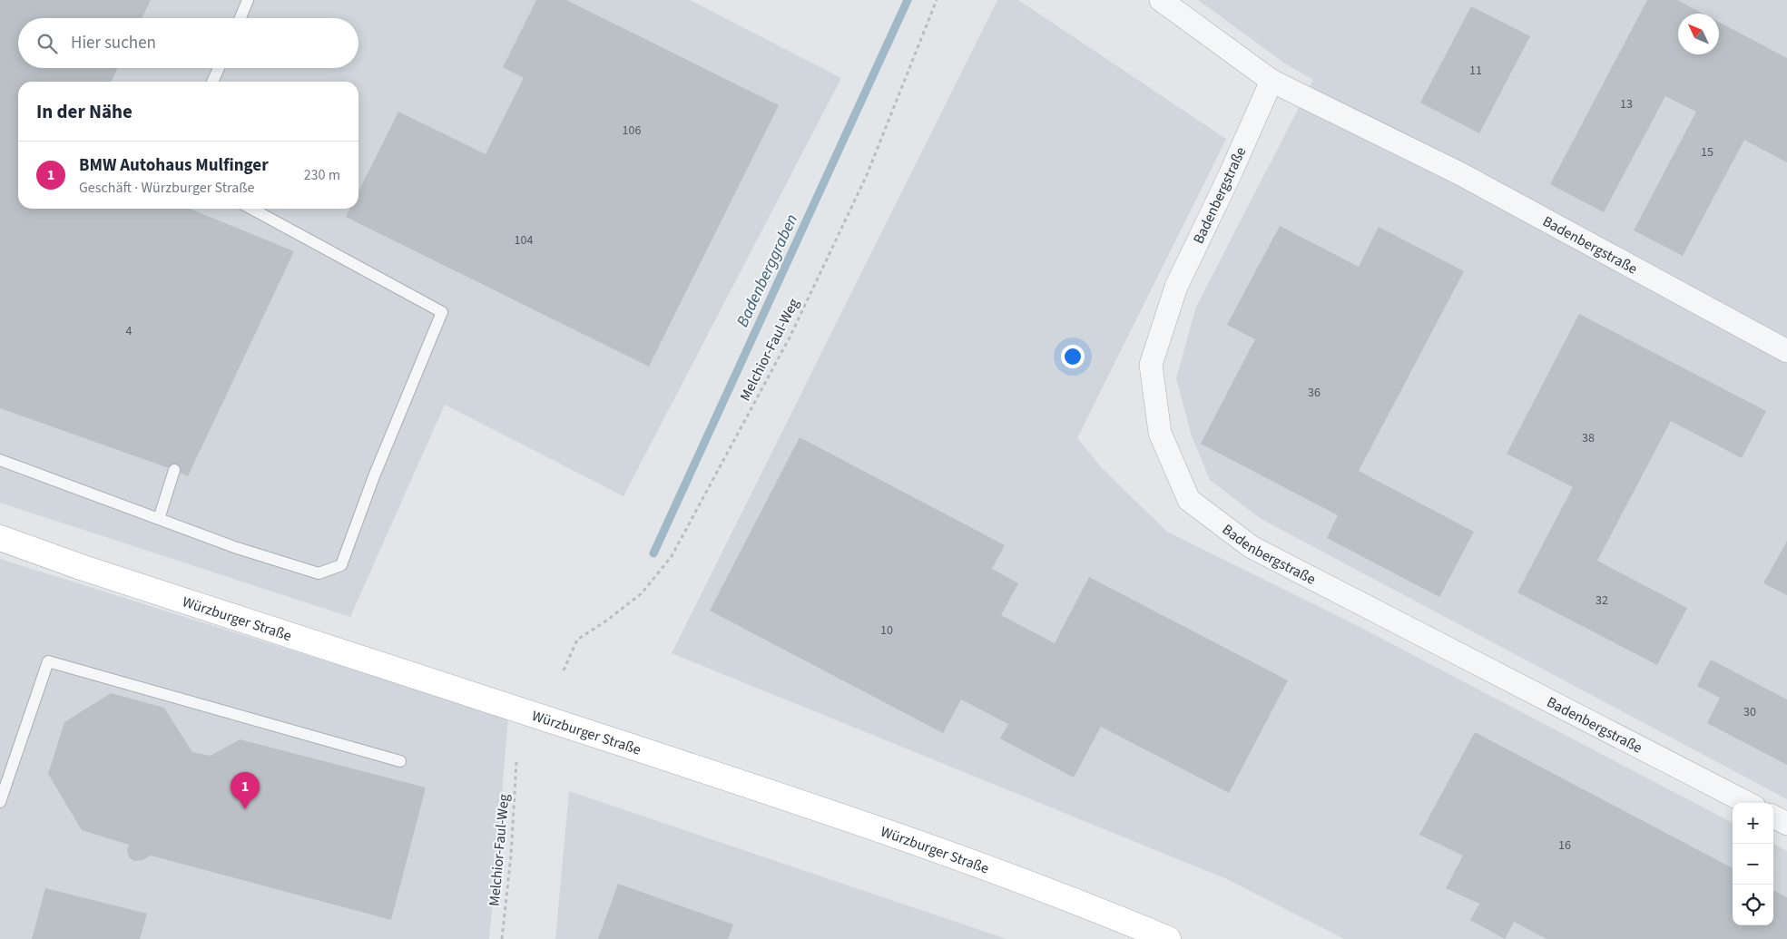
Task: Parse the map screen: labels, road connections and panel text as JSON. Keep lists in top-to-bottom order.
{
  "streets": {
    "main road": ["Würzburger Straße"],
    "street": ["Badenbergstraße"],
    "path": ["Melchior-Faul-Weg"]
  },
  "water": ["Badenberggraben"],
  "house_numbers": [
    "11",
    "13",
    "106",
    "15",
    "104",
    "4",
    "36",
    "38",
    "32",
    "10",
    "30",
    "16"
  ],
  "north": "top left",
  "page": {
    "search": "Hier suchen",
    "heading": "In der Nähe",
    "list": [
      {
        "mark": "1",
        "name": "BMW Autohaus Mulfinger",
        "note": "Geschäft · Würzburger Straße",
        "value": "230 m"
      }
    ],
    "pins": "1",
    "map_buttons": ["+", "−"]
  }
}
